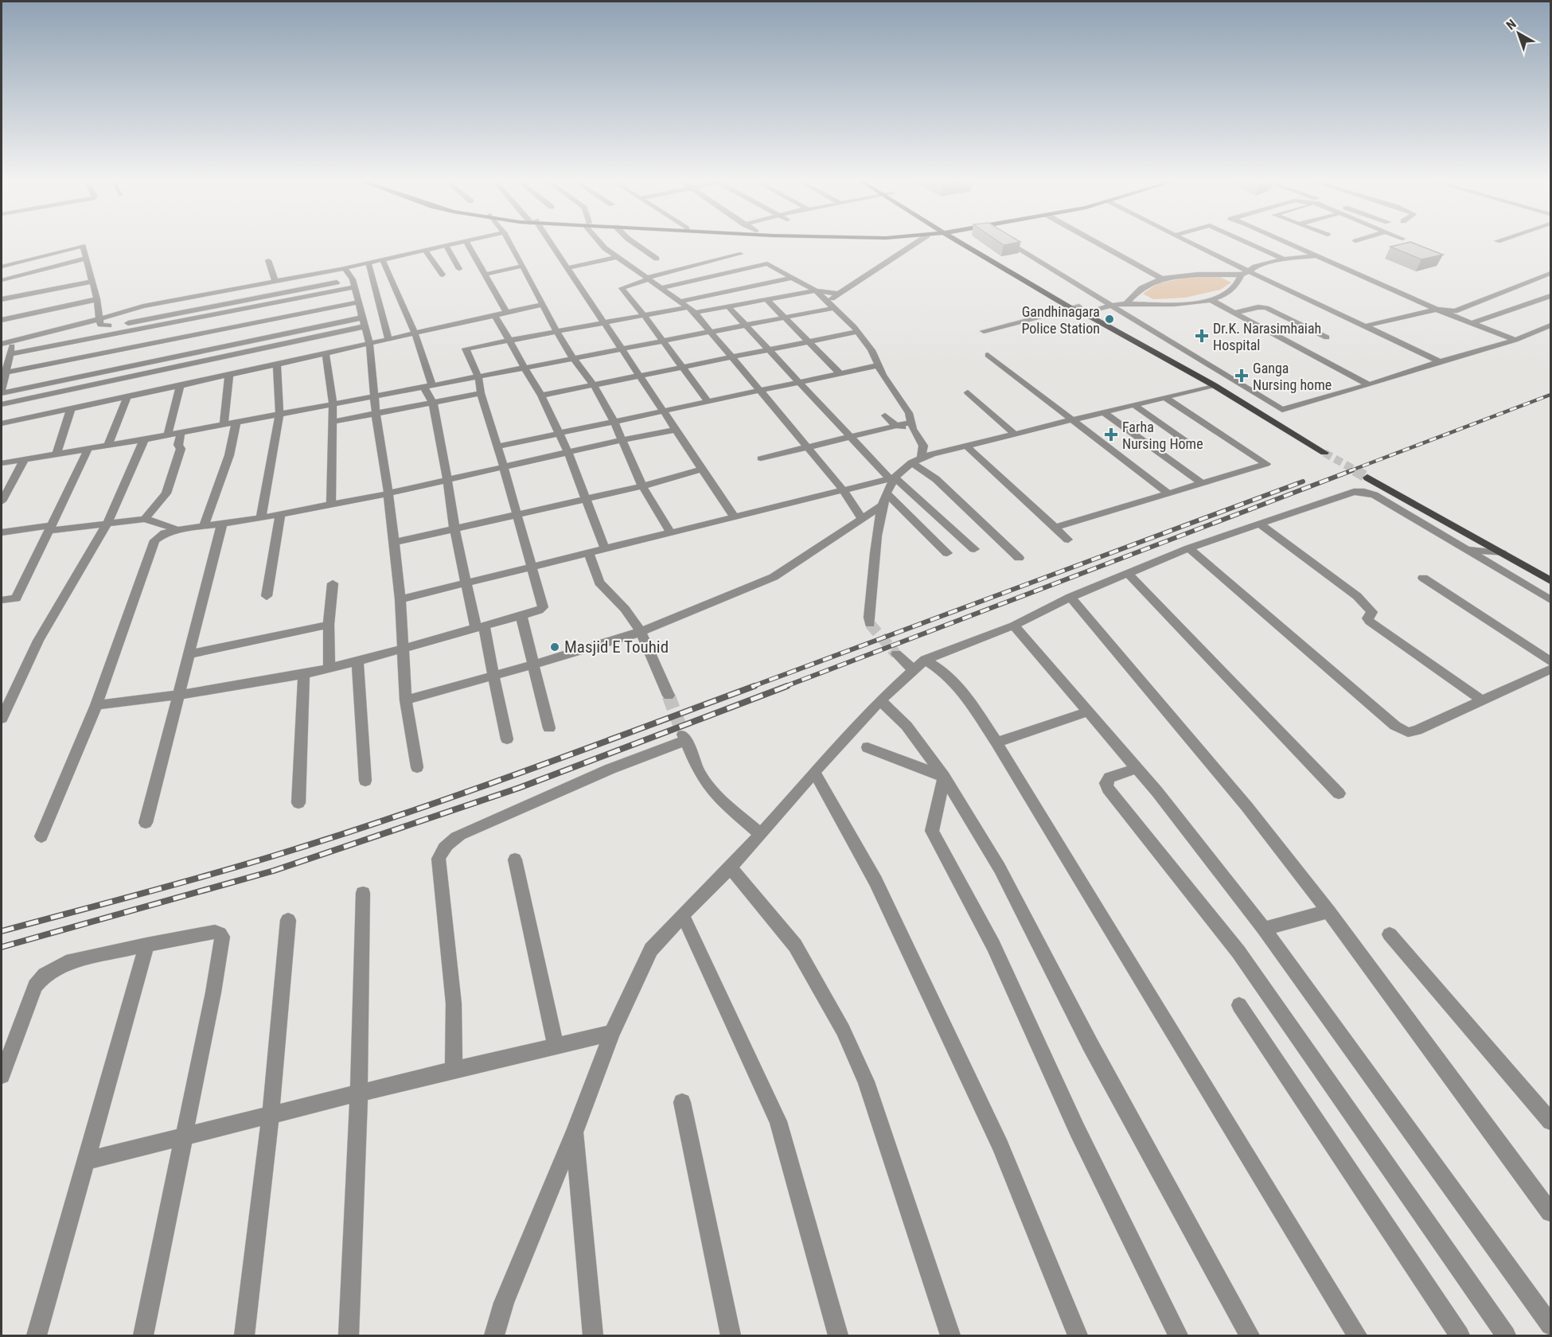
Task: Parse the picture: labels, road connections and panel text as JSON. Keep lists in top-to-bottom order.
{
  "places": {
    "other": ["Gandhinagara Police Station", "Masjid E Touhid"],
    "health": ["Dr.K. Narasimhaiah Hospital", "Ganga Nursing home", "Farha Nursing Home"]
  },
  "north": "top left"
}
